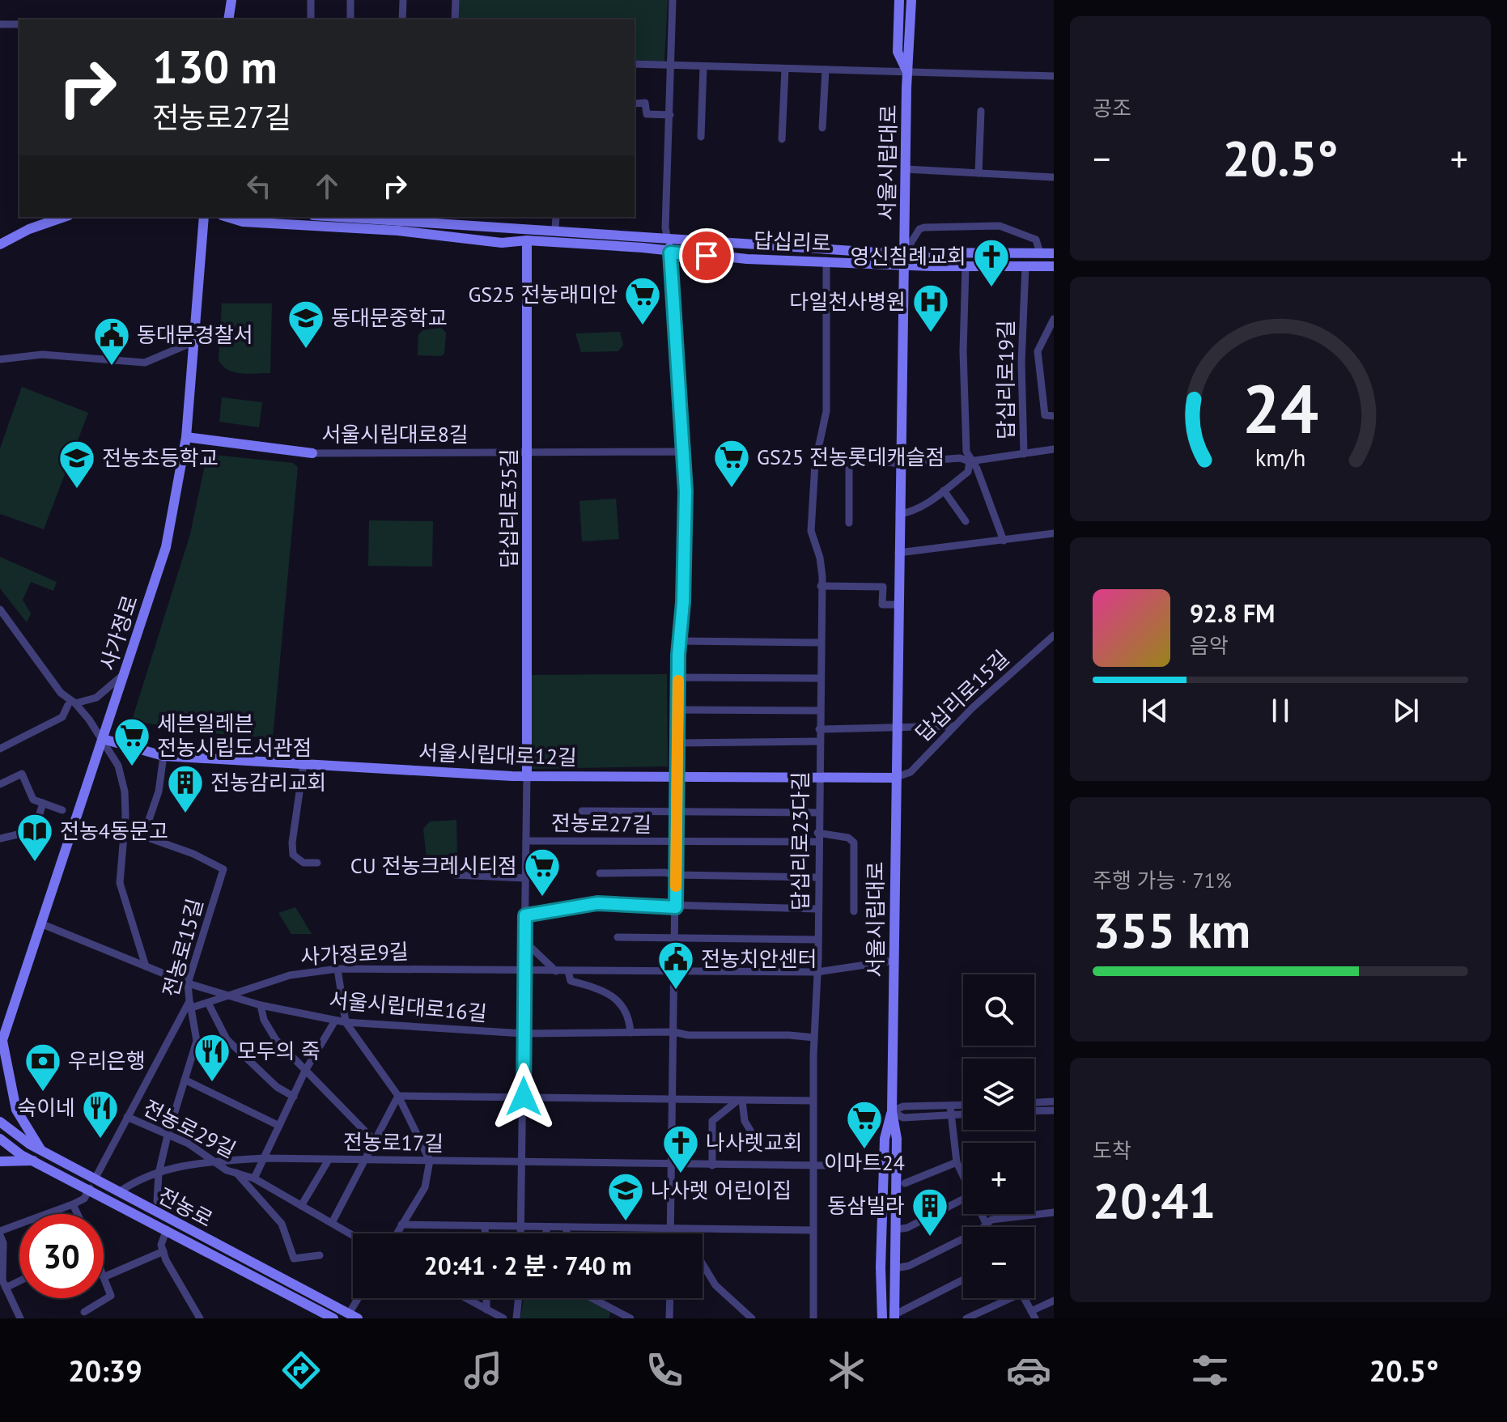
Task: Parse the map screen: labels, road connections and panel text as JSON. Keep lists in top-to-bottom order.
{
  "streets": {
    "main road": [
      "서울시립대로",
      "답십리로",
      "서울시립대로8길",
      "답십리로35길",
      "사가정로",
      "서울시립대로12길",
      "전농로"
    ],
    "street": [
      "답십리로19길",
      "답십리로15길",
      "전농로27길",
      "답십리로23다길",
      "전농로15길",
      "사가정로9길",
      "서울시립대로16길",
      "전농로29길",
      "전농로17길"
    ]
  },
  "crossings": [
    ["서울시립대로", "답십리로"],
    ["서울시립대로", "답십리로15길"],
    ["서울시립대로", "서울시립대로12길"],
    ["서울시립대로", "답십리로23다길"],
    ["서울시립대로", "사가정로9길"],
    ["서울시립대로", "전농로17길"],
    ["답십리로", "답십리로19길"],
    ["답십리로", "답십리로35길"],
    ["답십리로", "답십리로23다길"],
    ["서울시립대로8길", "답십리로35길"],
    ["서울시립대로8길", "사가정로"],
    ["서울시립대로8길", "전농로27길"],
    ["답십리로35길", "서울시립대로12길"],
    ["사가정로", "서울시립대로12길"],
    ["답십리로15길", "서울시립대로12길"],
    ["서울시립대로12길", "전농로27길"],
    ["서울시립대로12길", "답십리로23다길"],
    ["서울시립대로12길", "전농로15길"],
    ["전농로27길", "사가정로9길"],
    ["전농로27길", "서울시립대로16길"],
    ["전농로27길", "전농로17길"],
    ["답십리로23다길", "사가정로9길"],
    ["답십리로23다길", "서울시립대로16길"],
    ["답십리로23다길", "전농로17길"],
    ["전농로15길", "사가정로9길"],
    ["전농로15길", "서울시립대로16길"],
    ["전농로15길", "전농로29길"],
    ["전농로15길", "전농로"],
    ["사가정로9길", "서울시립대로16길"],
    ["전농로29길", "전농로17길"],
    ["전농로17길", "전농로"]
  ],
  "places": {
    "church": ["영신침례교회", "나사렛교회"],
    "supermarket": [
      "GS25 전농래미안",
      "GS25 전농롯데캐슬점",
      "세븐일레븐 전농시립도서관점",
      "CU 전농크레시티점",
      "이마트24"
    ],
    "hospital": ["다일천사병원"],
    "school or university": ["동대문중학교", "전농초등학교", "나사렛 어린이집"],
    "public building": ["동대문경찰서", "전농치안센터"],
    "building": ["전농감리교회", "동삼빌라"],
    "library": ["전농4동문고"],
    "restaurant": ["모두의 죽", "숙이네"],
    "bank": ["우리은행"]
  },
  "page": {
    "tile": [
      "공조",
      ["주행 가능 · 71%", "355 km"],
      ["도착", "20:41"]
    ],
    "turn": ["130 m", "전농로27길"],
    "heat": ["−", "20.5°", "+"],
    "song": ["92.8 FM", "음악"],
    "map_buttons": ["+", "−"],
    "limit": "30",
    "trip": "20:41 · 2 분 · 740 m",
    "tabs": ["20:39", "20.5°"],
    "gauge": ["24", "km/h"]
  }
}
